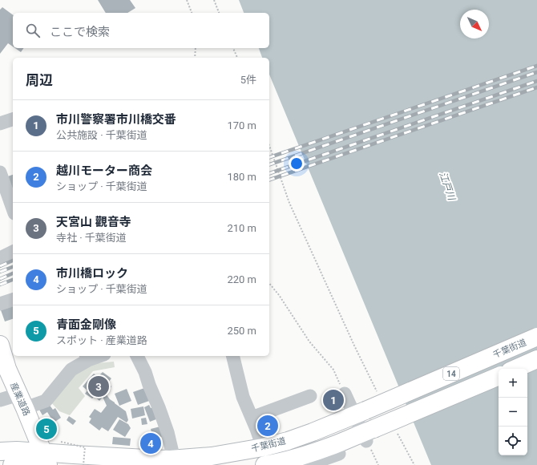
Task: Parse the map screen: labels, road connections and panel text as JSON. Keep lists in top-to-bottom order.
{
  "streets": {
    "main road": ["千葉街道", "14", "産業道路"]
  },
  "crossings": [
    ["千葉街道", "産業道路"]
  ],
  "water": ["江戸川"],
  "north": "bottom right",
  "page": {
    "search": "ここで検索",
    "heading": ["周辺", "5件"],
    "list": [
      {
        "mark": "1",
        "name": "市川警察署市川橋交番",
        "note": "公共施設 · 千葉街道",
        "value": "170 m"
      },
      {
        "mark": "2",
        "name": "越川モーター商会",
        "note": "ショップ · 千葉街道",
        "value": "180 m"
      },
      {
        "mark": "3",
        "name": "天宮山 觀音寺",
        "note": "寺社 · 千葉街道",
        "value": "210 m"
      },
      {
        "mark": "4",
        "name": "市川橋ロック",
        "note": "ショップ · 千葉街道",
        "value": "220 m"
      },
      {
        "mark": "5",
        "name": "青面金剛像",
        "note": "スポット · 産業道路",
        "value": "250 m"
      }
    ],
    "map_buttons": ["+", "−"],
    "pins": [
      "3",
      "1",
      "2",
      "5",
      "4"
    ]
  }
}
